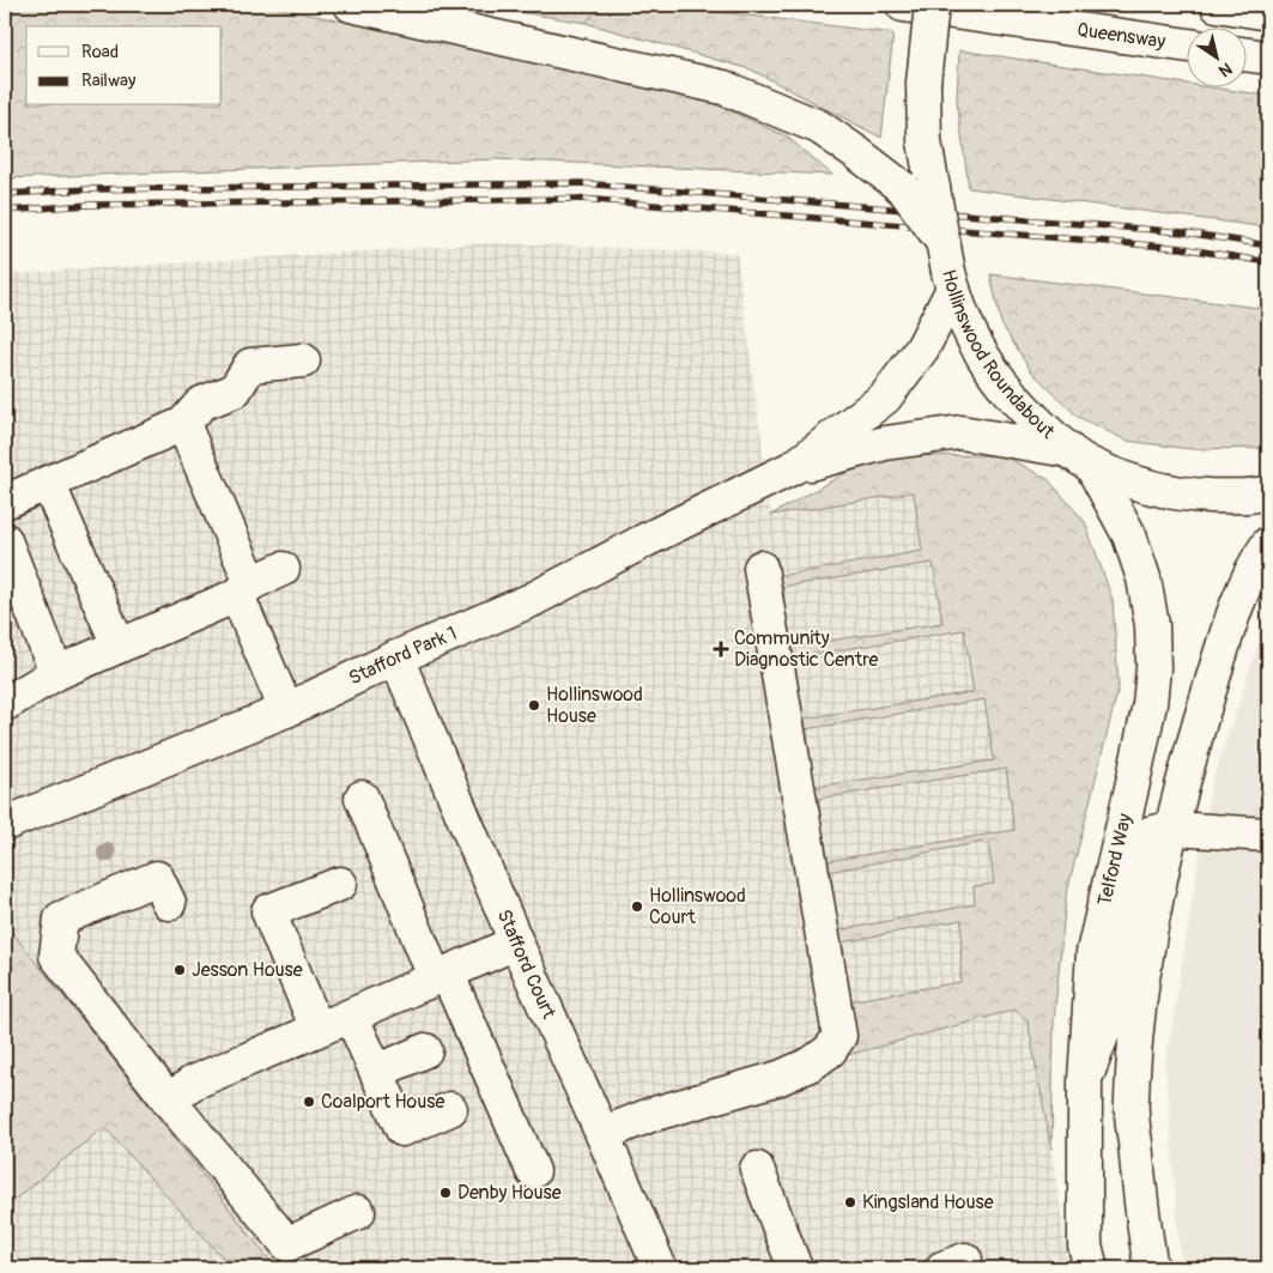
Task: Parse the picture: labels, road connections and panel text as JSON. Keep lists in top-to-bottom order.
{
  "streets": {
    "main road": [
      "Queensway",
      "Hollinswood Roundabout",
      "Stafford Park 1",
      "Telford Way",
      "Stafford Court"
    ]
  },
  "crossings": [
    ["Hollinswood Roundabout", "Telford Way"],
    ["Stafford Park 1", "Stafford Court"]
  ],
  "places": {
    "health": ["Community Diagnostic Centre"],
    "other": [
      "Hollinswood House",
      "Hollinswood Court",
      "Jesson House",
      "Coalport House",
      "Denby House",
      "Kingsland House"
    ]
  },
  "legend": ["Road", "Railway"],
  "north": "bottom right"
}
